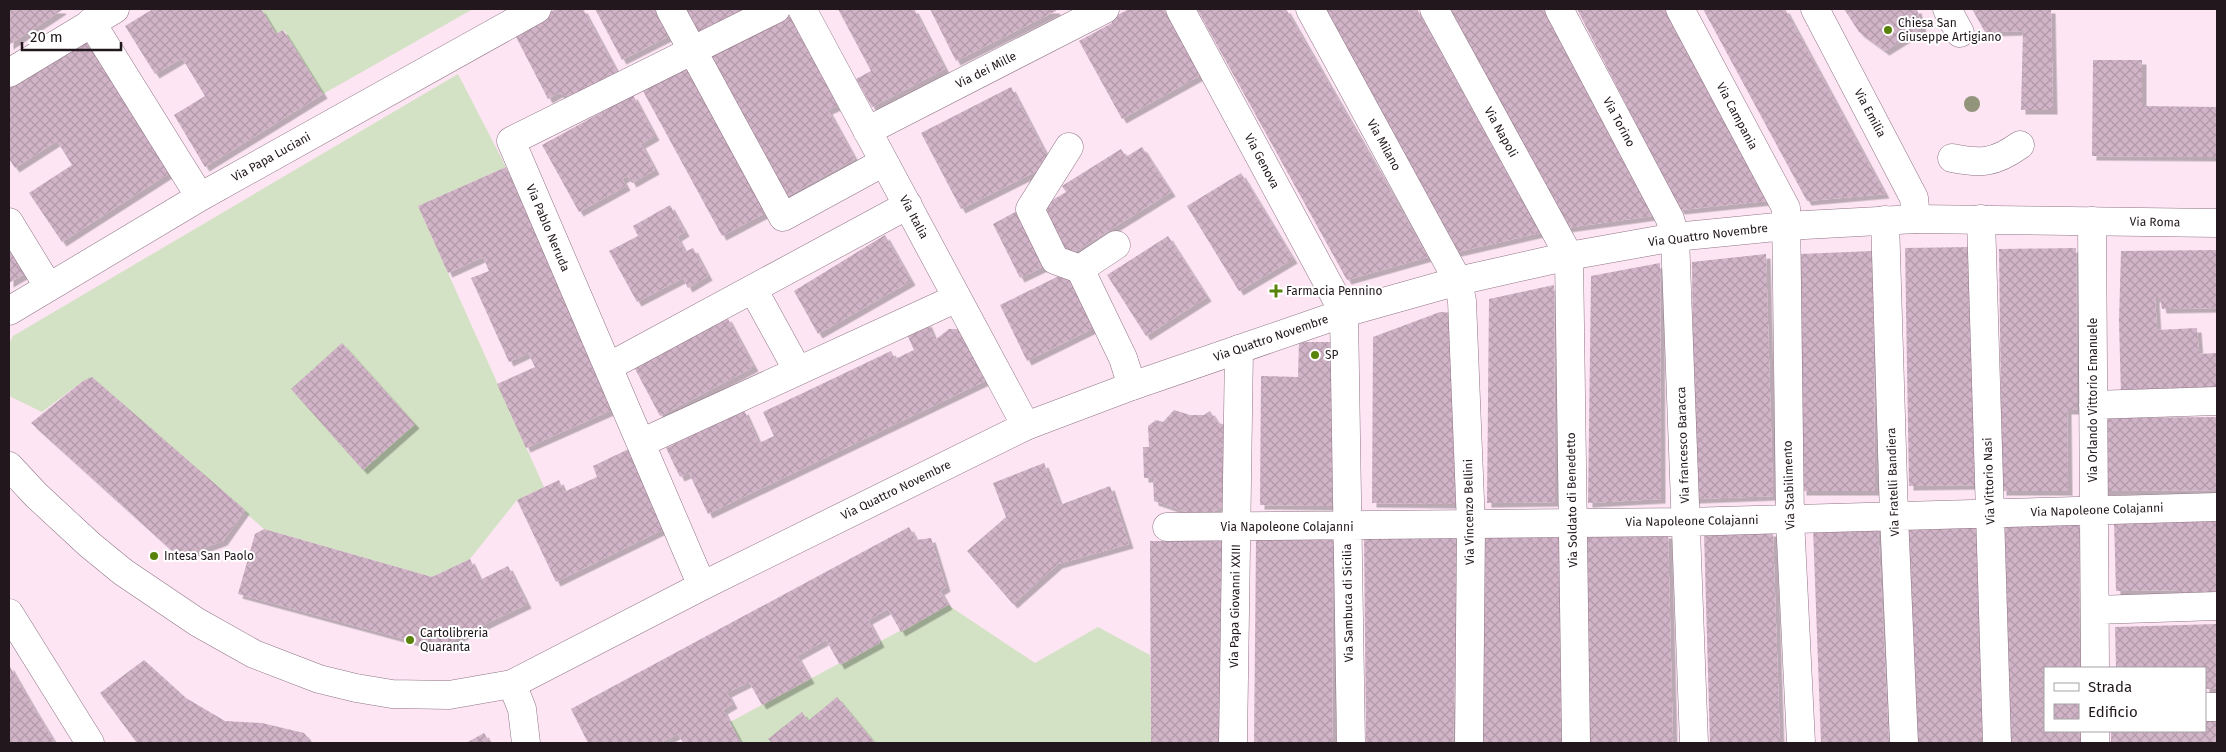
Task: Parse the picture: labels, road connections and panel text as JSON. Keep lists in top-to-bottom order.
{
  "streets": {
    "street": [
      "Via dei Mille",
      "Via Emilia",
      "Via Campania",
      "Via Torino",
      "Via Napoli",
      "Via Milano",
      "Via Papa Luciani",
      "Via Genova",
      "Via Italia",
      "Via Roma",
      "Via Pablo Neruda",
      "Via Quattro Novembre",
      "Via Orlando Vittorio Emanuele",
      "Via francesco Baracca",
      "Via Vittorio Nasi",
      "Via Fratelli Bandiera",
      "Via Stabilimento",
      "Via Soldato di Benedetto",
      "Via Napoleone Colajanni",
      "Via Vincenzo Bellini",
      "Via Sambuca di Sicilia",
      "Via Papa Giovanni XXIII"
    ]
  },
  "crossings": [
    ["Via dei Mille", "Via Italia"],
    ["Via Emilia", "Via Quattro Novembre"],
    ["Via Campania", "Via Quattro Novembre"],
    ["Via Campania", "Via Stabilimento"],
    ["Via Torino", "Via Quattro Novembre"],
    ["Via Torino", "Via francesco Baracca"],
    ["Via Napoli", "Via Quattro Novembre"],
    ["Via Napoli", "Via Soldato di Benedetto"],
    ["Via Milano", "Via Quattro Novembre"],
    ["Via Milano", "Via Vincenzo Bellini"],
    ["Via Genova", "Via Quattro Novembre"],
    ["Via Genova", "Via Sambuca di Sicilia"],
    ["Via Italia", "Via Quattro Novembre"],
    ["Via Roma", "Via Quattro Novembre"],
    ["Via Roma", "Via Orlando Vittorio Emanuele"],
    ["Via Pablo Neruda", "Via Quattro Novembre"],
    ["Via Quattro Novembre", "Via Orlando Vittorio Emanuele"],
    ["Via Quattro Novembre", "Via francesco Baracca"],
    ["Via Quattro Novembre", "Via Vittorio Nasi"],
    ["Via Quattro Novembre", "Via Fratelli Bandiera"],
    ["Via Quattro Novembre", "Via Stabilimento"],
    ["Via Quattro Novembre", "Via Soldato di Benedetto"],
    ["Via Quattro Novembre", "Via Vincenzo Bellini"],
    ["Via Quattro Novembre", "Via Sambuca di Sicilia"],
    ["Via Quattro Novembre", "Via Papa Giovanni XXIII"],
    ["Via Orlando Vittorio Emanuele", "Via Napoleone Colajanni"],
    ["Via francesco Baracca", "Via Napoleone Colajanni"],
    ["Via Vittorio Nasi", "Via Napoleone Colajanni"],
    ["Via Fratelli Bandiera", "Via Napoleone Colajanni"],
    ["Via Stabilimento", "Via Napoleone Colajanni"],
    ["Via Soldato di Benedetto", "Via Napoleone Colajanni"],
    ["Via Napoleone Colajanni", "Via Vincenzo Bellini"],
    ["Via Napoleone Colajanni", "Via Sambuca di Sicilia"],
    ["Via Napoleone Colajanni", "Via Papa Giovanni XXIII"]
  ],
  "places": {
    "other": [
      "Chiesa San Giuseppe Artigiano",
      "SP",
      "Intesa San Paolo",
      "Cartolibreria Quaranta"
    ],
    "health": ["Farmacia Pennino"]
  },
  "legend": ["Strada", "Edificio"],
  "scale_bar": "20 m"
}
